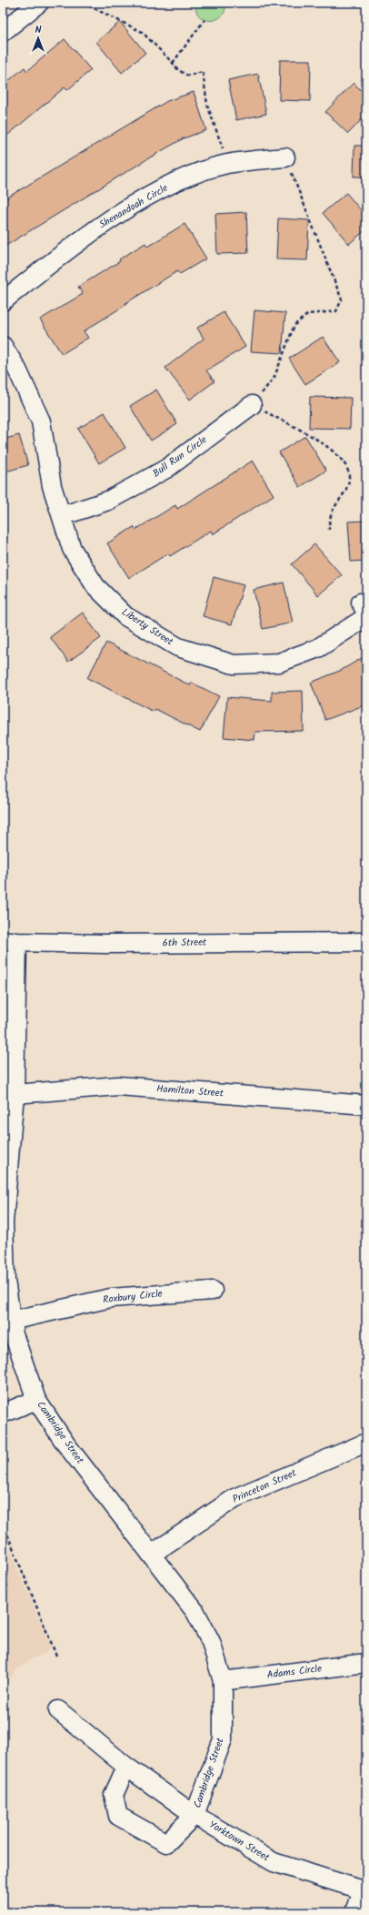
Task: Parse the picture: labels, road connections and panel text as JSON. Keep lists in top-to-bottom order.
{
  "streets": {
    "street": [
      "Shenandoah Circle",
      "Bull Run Circle",
      "Liberty Street",
      "6th Street",
      "Hamilton Street",
      "Roxbury Circle",
      "Cambridge Street",
      "Princeton Street",
      "Adams Circle",
      "Yorktown Street"
    ]
  },
  "crossings": [
    ["Bull Run Circle", "Liberty Street"],
    ["6th Street", "Cambridge Street"],
    ["Hamilton Street", "Cambridge Street"],
    ["Roxbury Circle", "Cambridge Street"],
    ["Cambridge Street", "Princeton Street"],
    ["Cambridge Street", "Adams Circle"],
    ["Cambridge Street", "Yorktown Street"]
  ],
  "north": "top"
}
